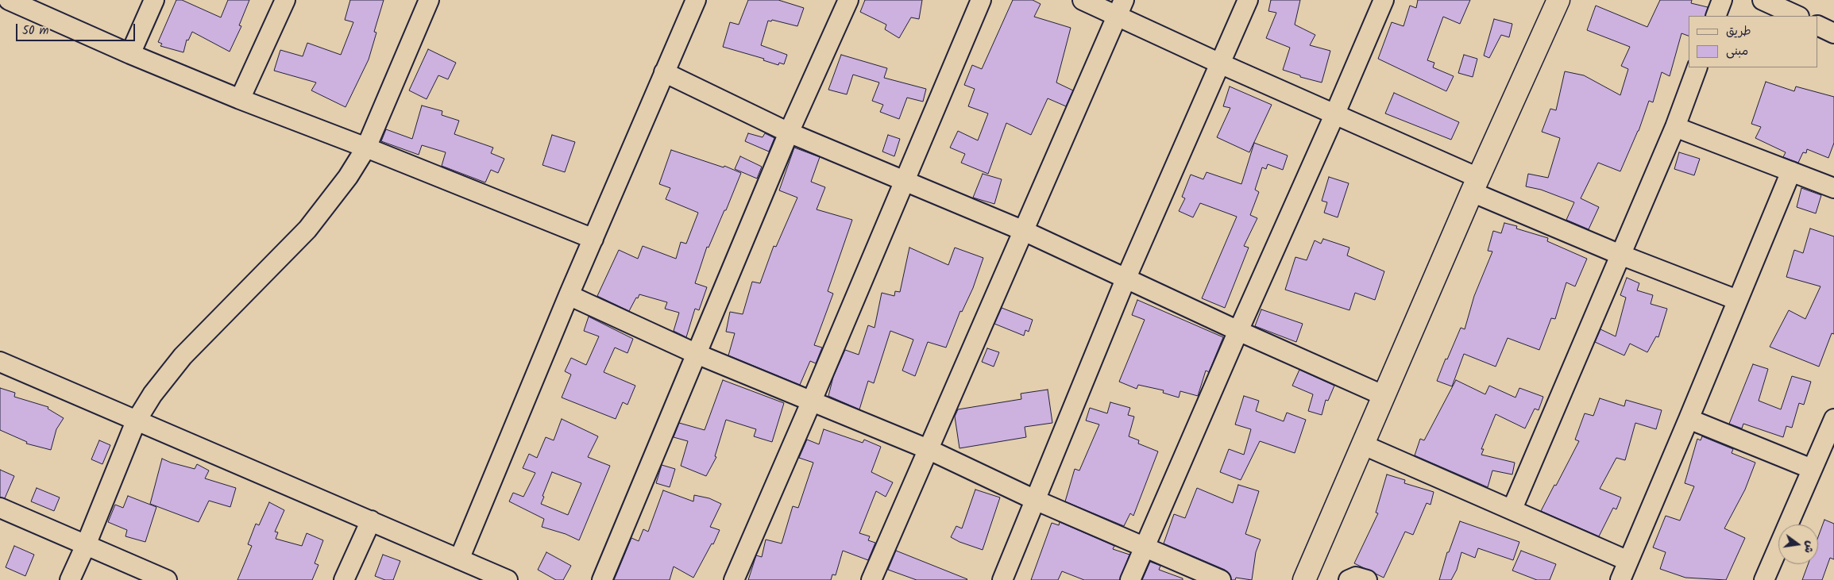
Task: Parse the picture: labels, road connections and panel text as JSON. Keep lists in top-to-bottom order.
{
  "legend": ["طريق", "مبنى"],
  "scale_bar": "50 m",
  "north": "right"
}
